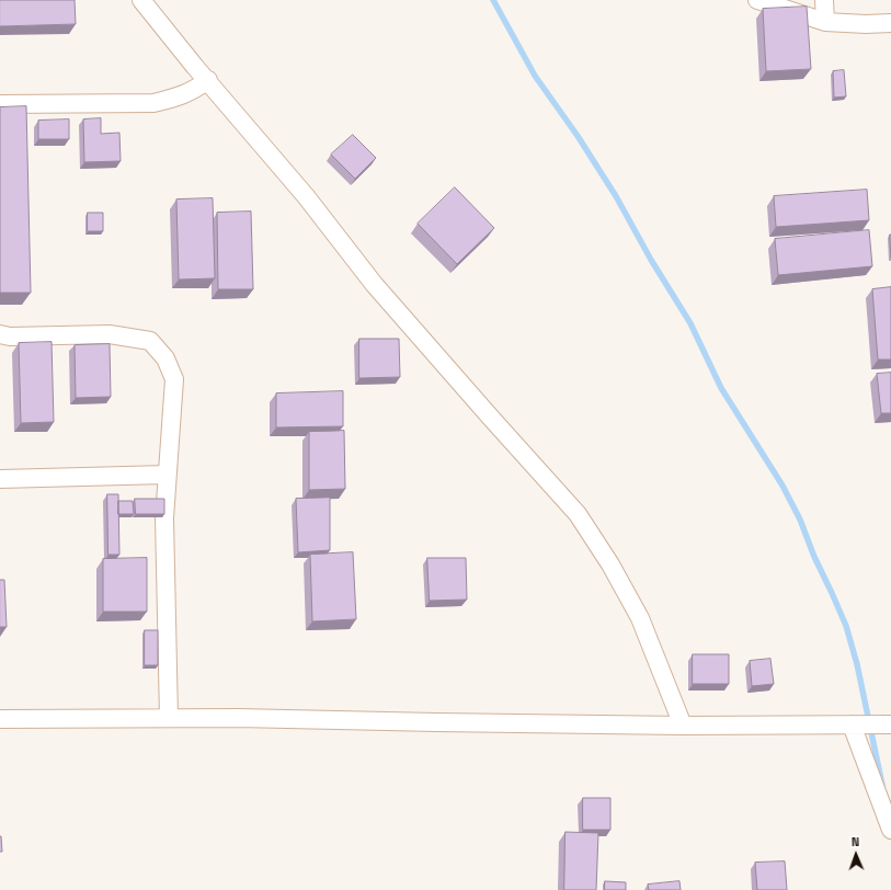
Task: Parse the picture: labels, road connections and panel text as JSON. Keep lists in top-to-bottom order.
{
  "north": "top"
}
